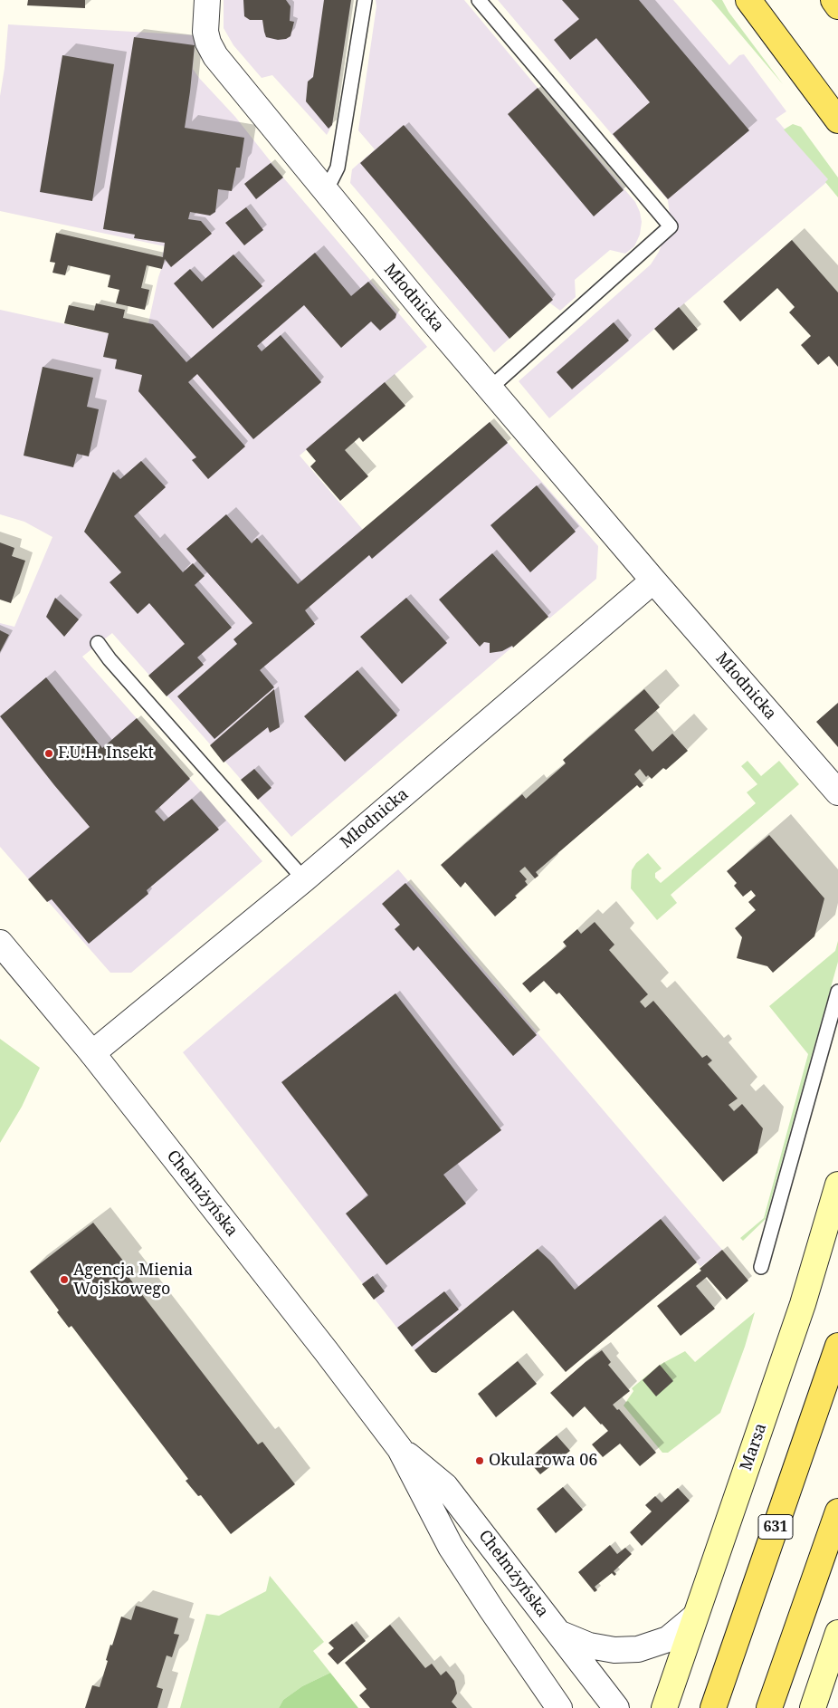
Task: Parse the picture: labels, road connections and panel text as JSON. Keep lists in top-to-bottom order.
{
  "streets": {
    "main road": ["Marsa", "631"],
    "street": ["Młodnicka", "Chełmżyńska"]
  },
  "crossings": [
    ["Młodnicka", "Chełmżyńska"]
  ],
  "places": ["F.U.H. Insekt", "Agencja Mienia Wojskowego", "Okularowa 06"]
}
